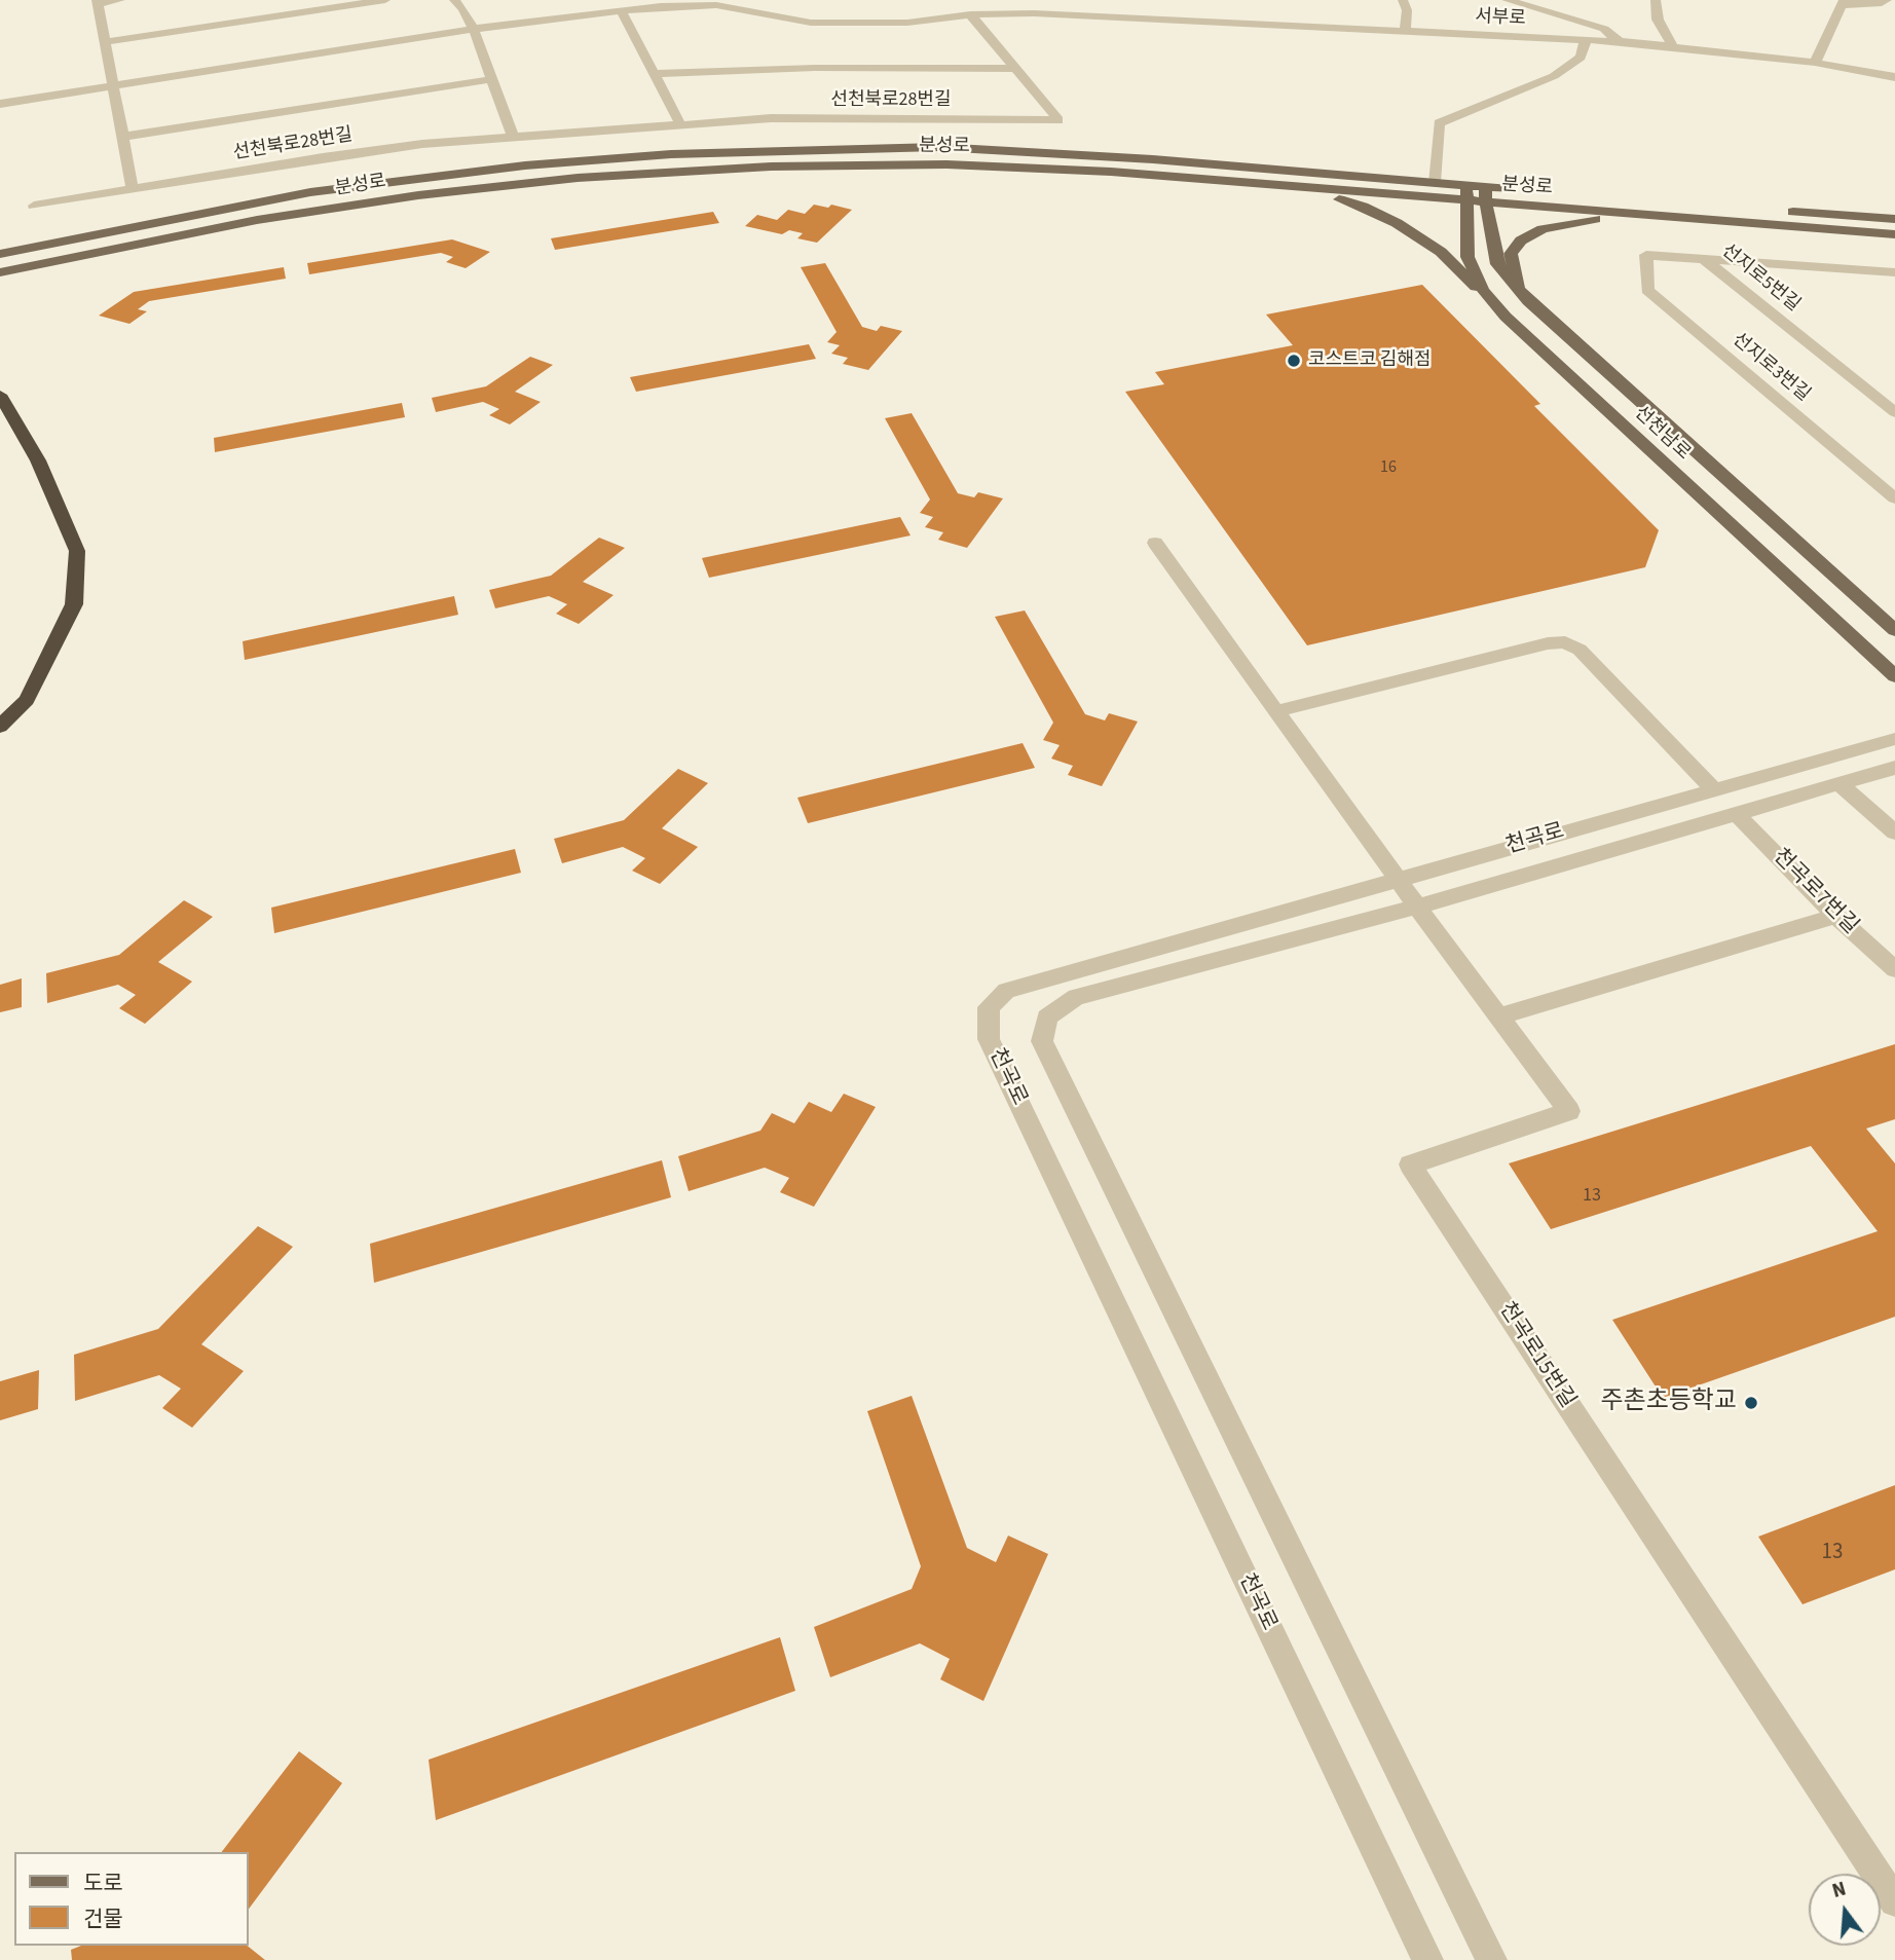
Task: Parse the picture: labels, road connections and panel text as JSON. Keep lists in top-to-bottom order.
{
  "streets": {
    "main road": ["분성로", "선천남로"],
    "street": [
      "서부로",
      "선천북로28번길",
      "선지로5번길",
      "선지로3번길",
      "천곡로",
      "천곡로7번길",
      "천곡로15번길"
    ]
  },
  "crossings": [
    ["분성로", "선천남로"],
    ["선지로5번길", "선지로3번길"],
    ["천곡로", "천곡로7번길"],
    ["천곡로", "천곡로15번길"]
  ],
  "places": ["코스트코 김해점", "주촌초등학교"],
  "house_numbers": ["16", "13", "13"],
  "legend": ["도로", "건물"],
  "north": "top"
}
